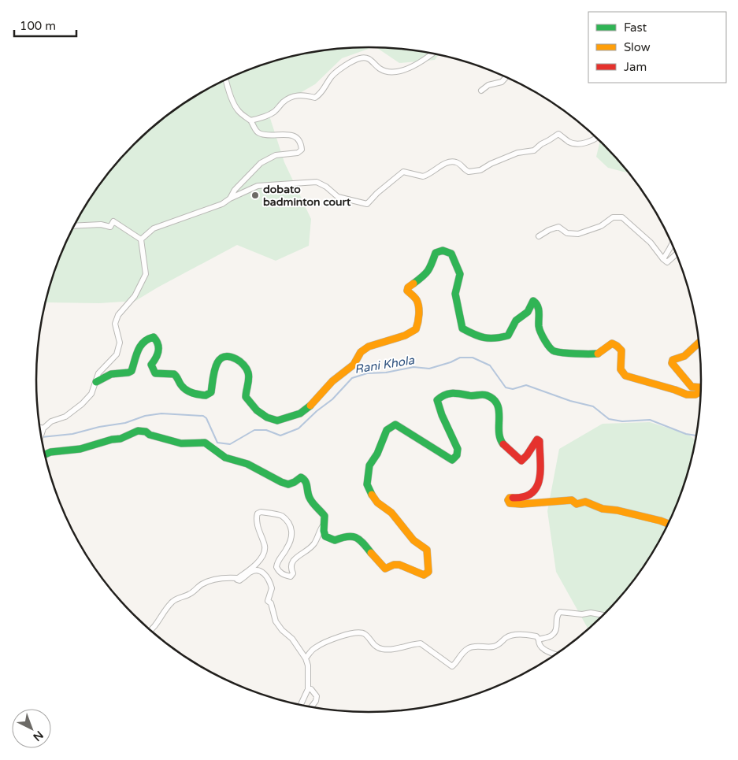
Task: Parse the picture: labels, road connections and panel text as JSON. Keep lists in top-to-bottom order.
{
  "water": ["Rani Khola"],
  "places": ["dobato badminton court"],
  "legend": ["Fast", "Slow", "Jam"],
  "scale_bar": "100 m",
  "north": "bottom right"
}
